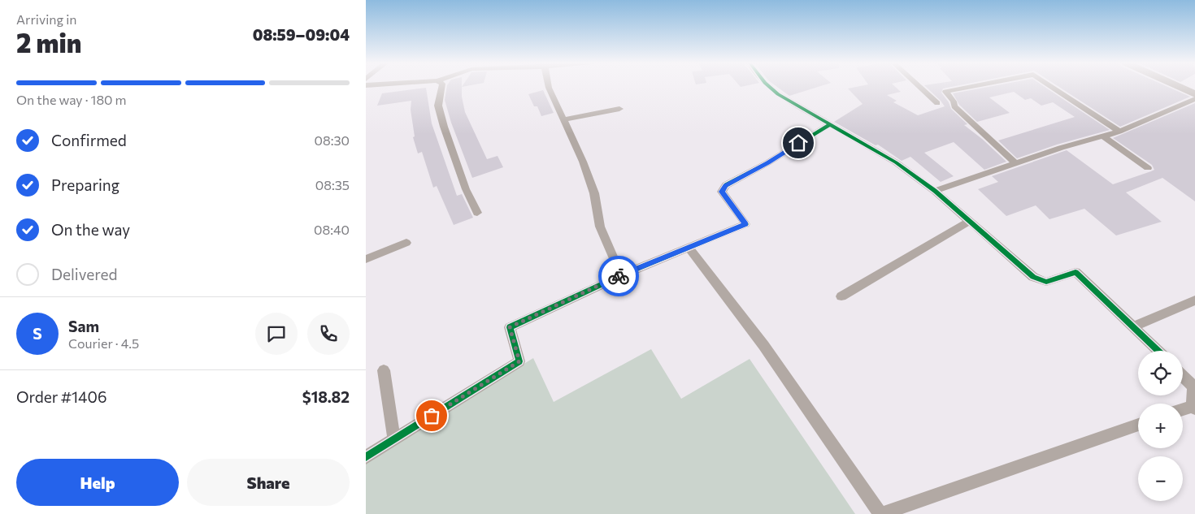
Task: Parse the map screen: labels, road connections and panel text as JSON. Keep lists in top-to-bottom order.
{
  "page": {
    "heading": ["2 min", "Arriving in", "08:59–09:04"],
    "panel": [
      "Sam",
      "Courier · 4.5",
      "Order #1406",
      "$18.82"
    ],
    "bar": "On the way · 180 m",
    "list": [
      ["Confirmed", "08:30"],
      ["Preparing", "08:35"],
      ["On the way", "08:40"],
      "Delivered"
    ],
    "round": "S",
    "map_buttons": ["+", "−"],
    "buttons": ["Help", "Share"]
  }
}
